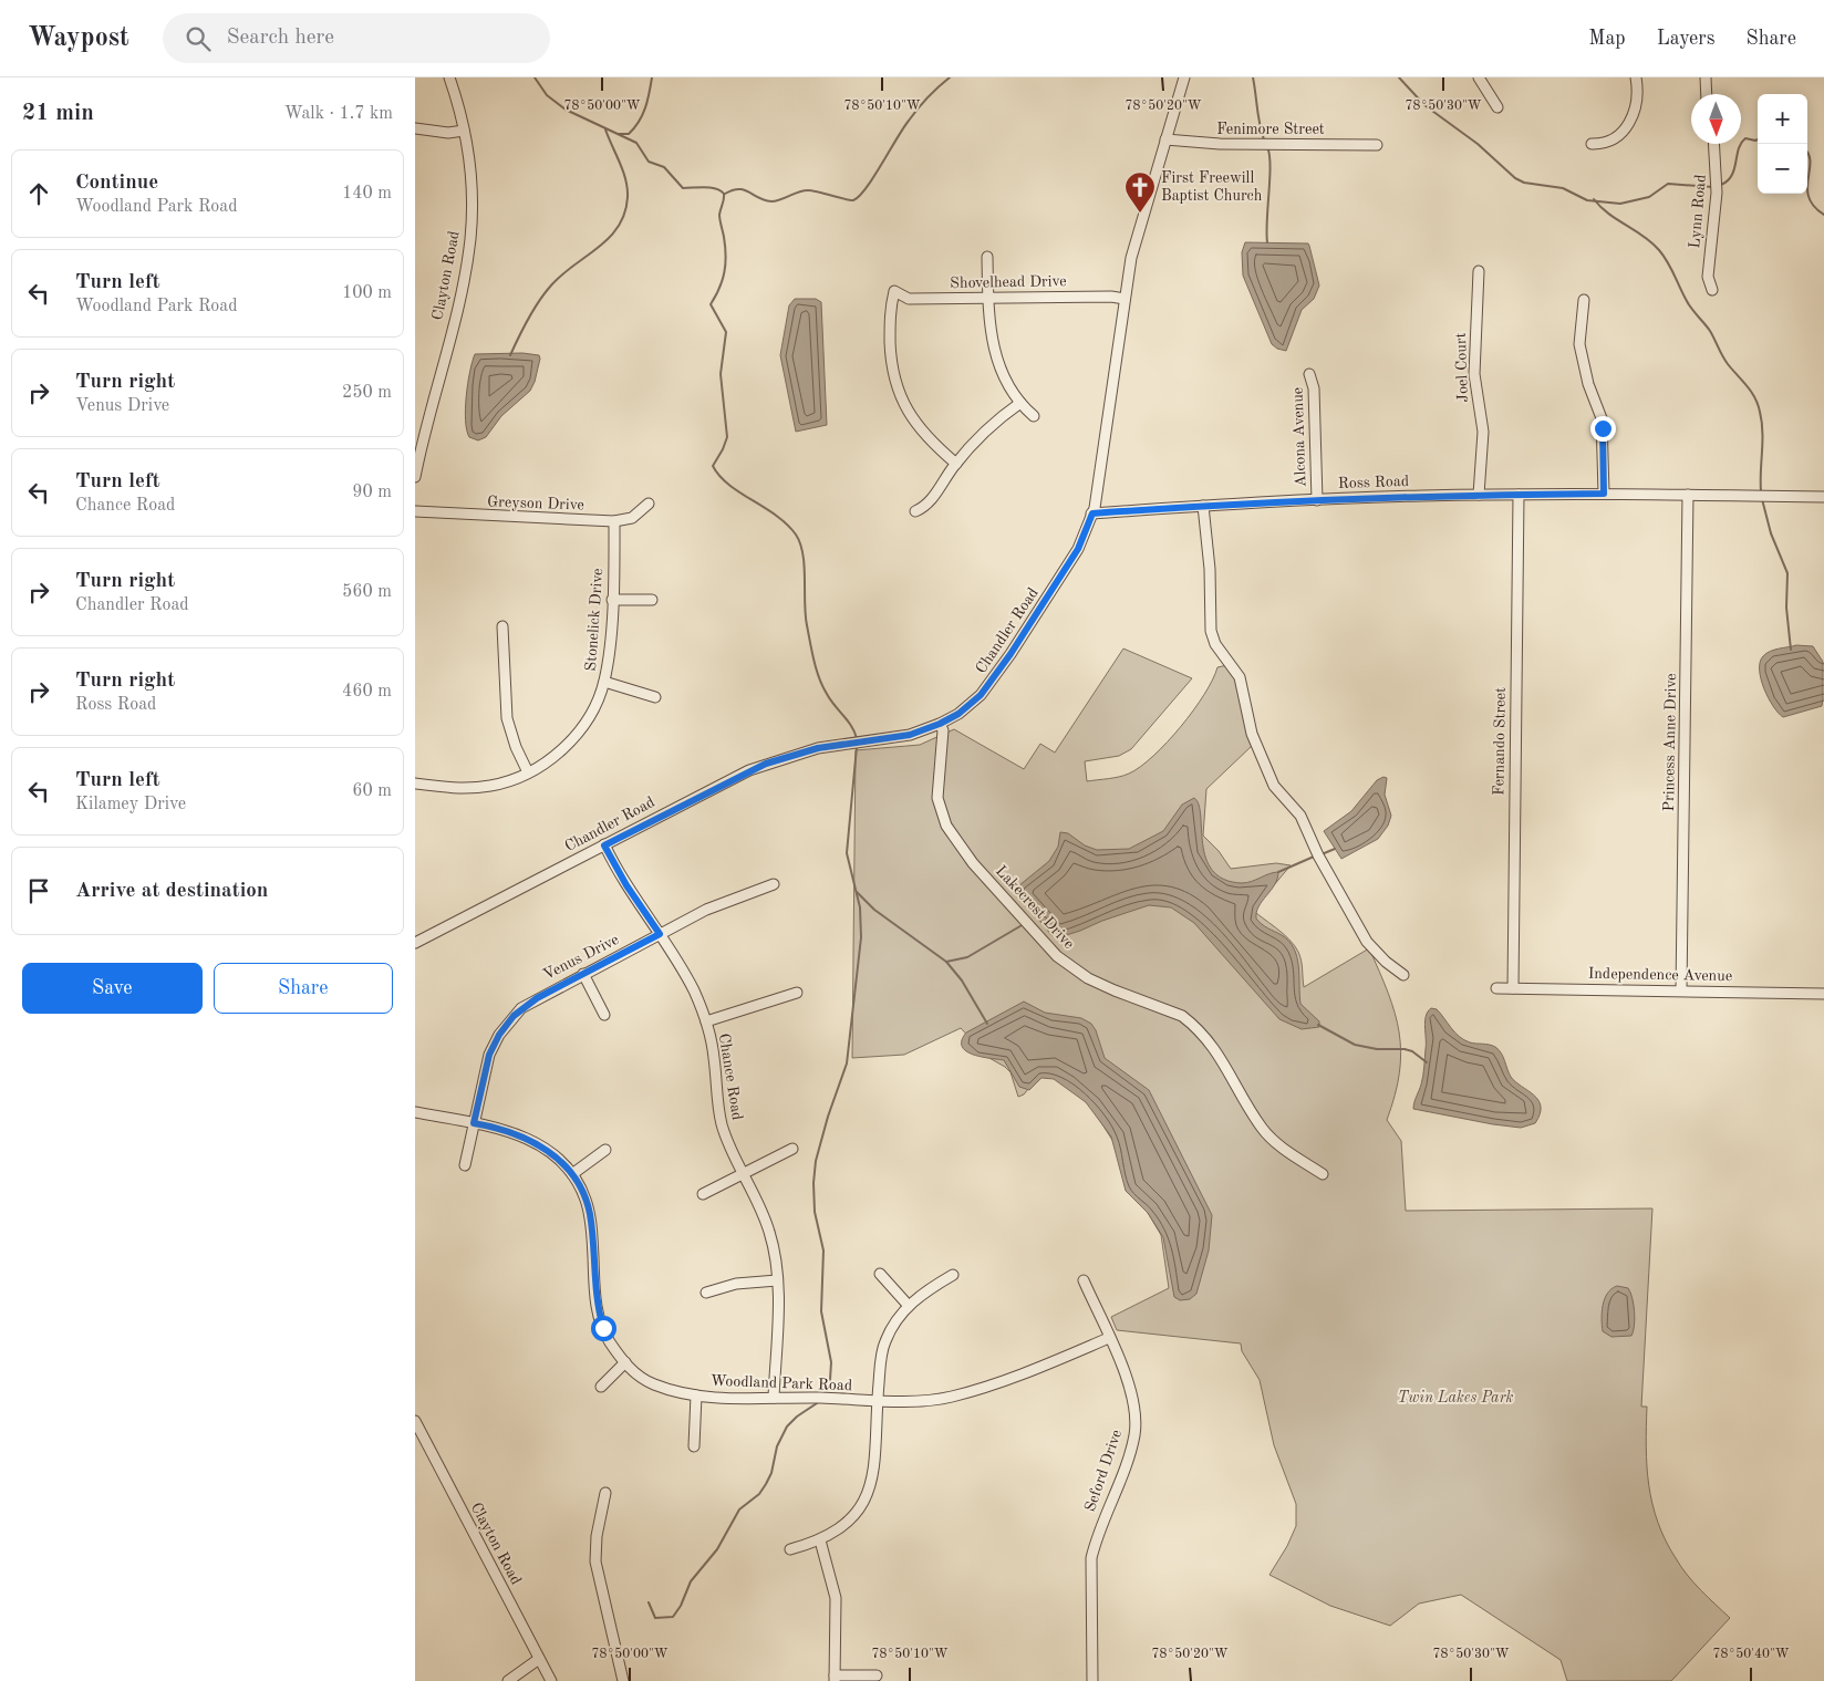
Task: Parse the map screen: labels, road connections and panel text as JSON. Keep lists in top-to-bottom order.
{
  "streets": {
    "street": [
      "Fenimore Street",
      "Lynn Road",
      "Clayton Road",
      "Shovelhead Drive",
      "Joel Court",
      "Alcona Avenue",
      "Ross Road",
      "Greyson Drive",
      "Stonelick Drive",
      "Chandler Road",
      "Fernando Street",
      "Princess Anne Drive",
      "Lakecrest Drive",
      "Venus Drive",
      "Independence Avenue",
      "Chance Road",
      "Woodland Park Road",
      "Seford Drive"
    ]
  },
  "crossings": [
    ["Fenimore Street", "Chandler Road"],
    ["Shovelhead Drive", "Chandler Road"],
    ["Joel Court", "Ross Road"],
    ["Alcona Avenue", "Ross Road"],
    ["Ross Road", "Chandler Road"],
    ["Ross Road", "Fernando Street"],
    ["Ross Road", "Princess Anne Drive"],
    ["Greyson Drive", "Stonelick Drive"],
    ["Chandler Road", "Lakecrest Drive"],
    ["Chandler Road", "Chance Road"],
    ["Fernando Street", "Independence Avenue"],
    ["Princess Anne Drive", "Independence Avenue"],
    ["Venus Drive", "Chance Road"],
    ["Venus Drive", "Woodland Park Road"],
    ["Chance Road", "Woodland Park Road"],
    ["Woodland Park Road", "Seford Drive"]
  ],
  "parks": ["Twin Lakes Park"],
  "places": {
    "church": ["First Freewill Baptist Church"]
  },
  "north": "bottom",
  "page": {
    "header": "Waypost",
    "search": "Search here",
    "nav": ["Map", "Layers", "Share"],
    "heading": ["21 min", "Walk · 1.7 km"],
    "map_buttons": ["+", "−"],
    "list": [
      ["Continue", "Woodland Park Road", "140 m"],
      ["Turn left", "Woodland Park Road", "100 m"],
      ["Turn right", "Venus Drive", "250 m"],
      ["Turn left", "Chance Road", "90 m"],
      ["Turn right", "Chandler Road", "560 m"],
      ["Turn right", "Ross Road", "460 m"],
      ["Turn left", "Kilamey Drive", "60 m"],
      "Arrive at destination"
    ],
    "buttons": ["Save", "Share"]
  },
  "coordinates": [
    "78°50'00\"W",
    "78°50'10\"W",
    "78°50'20\"W",
    "78°50'30\"W",
    "78°50'40\"W"
  ]
}
